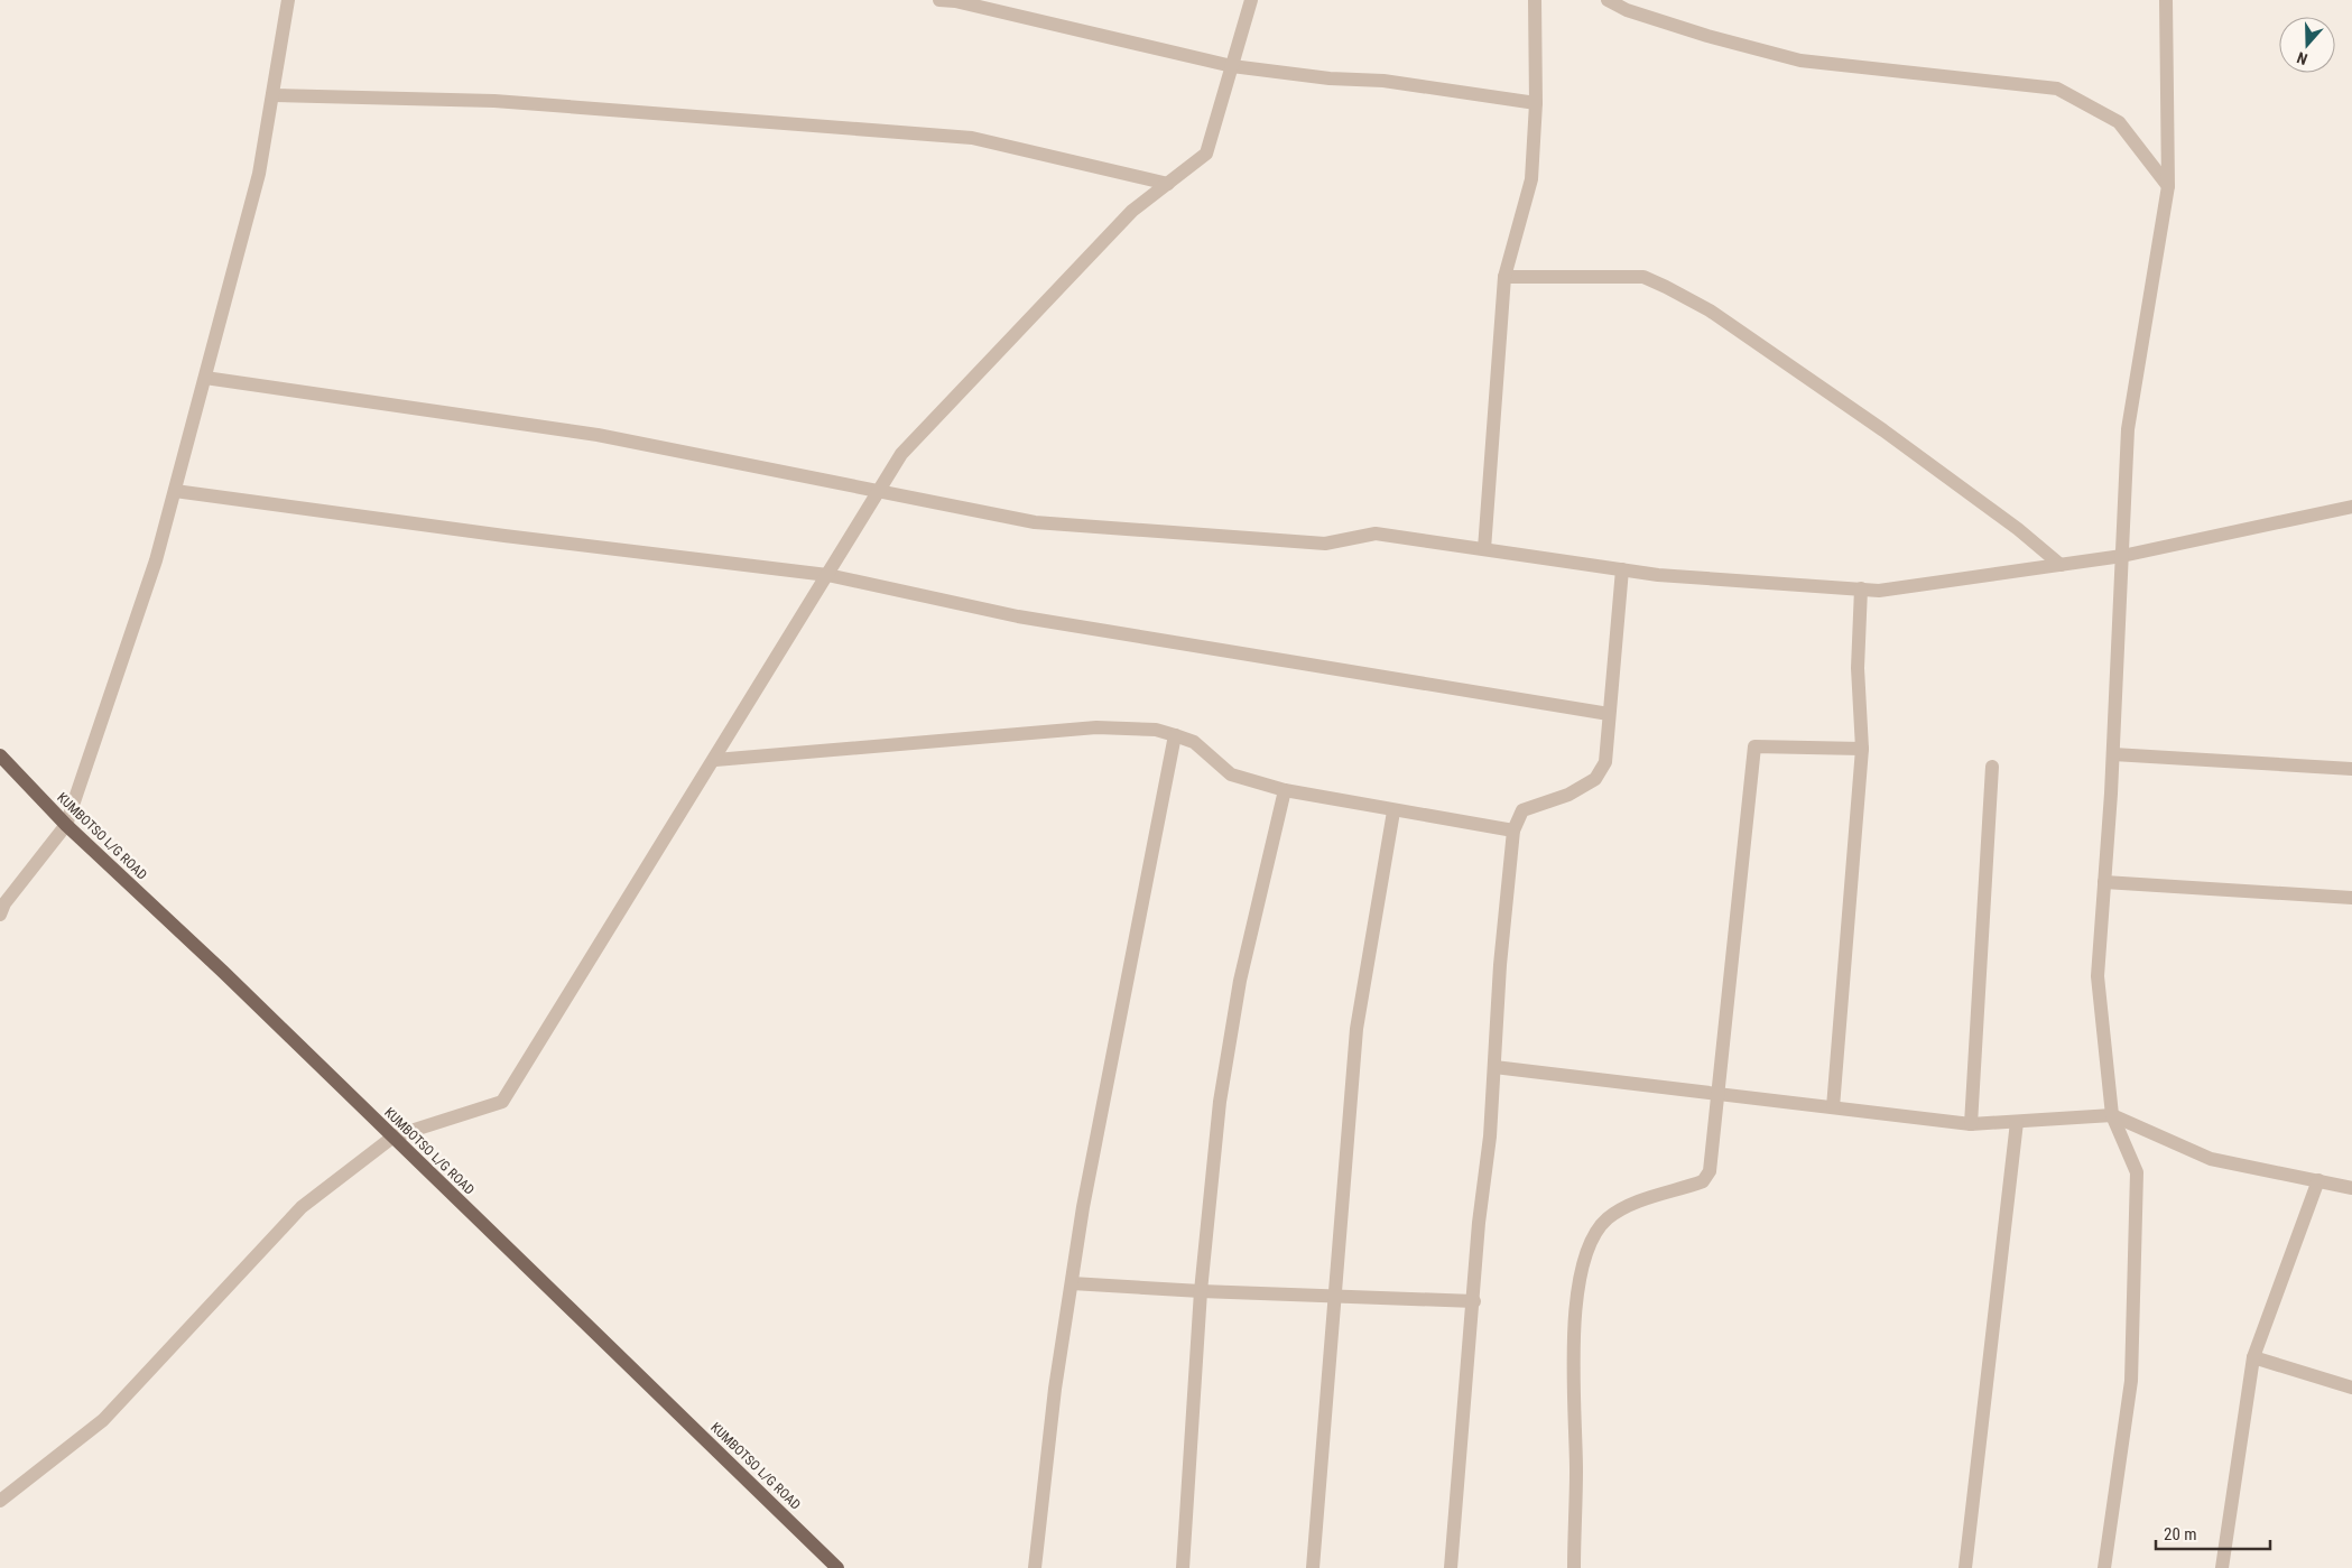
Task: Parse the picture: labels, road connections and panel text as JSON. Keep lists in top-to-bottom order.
{
  "streets": {
    "main road": ["KUMBOTSO L/G ROAD"]
  },
  "scale_bar": "20 m",
  "north": "bottom"
}
